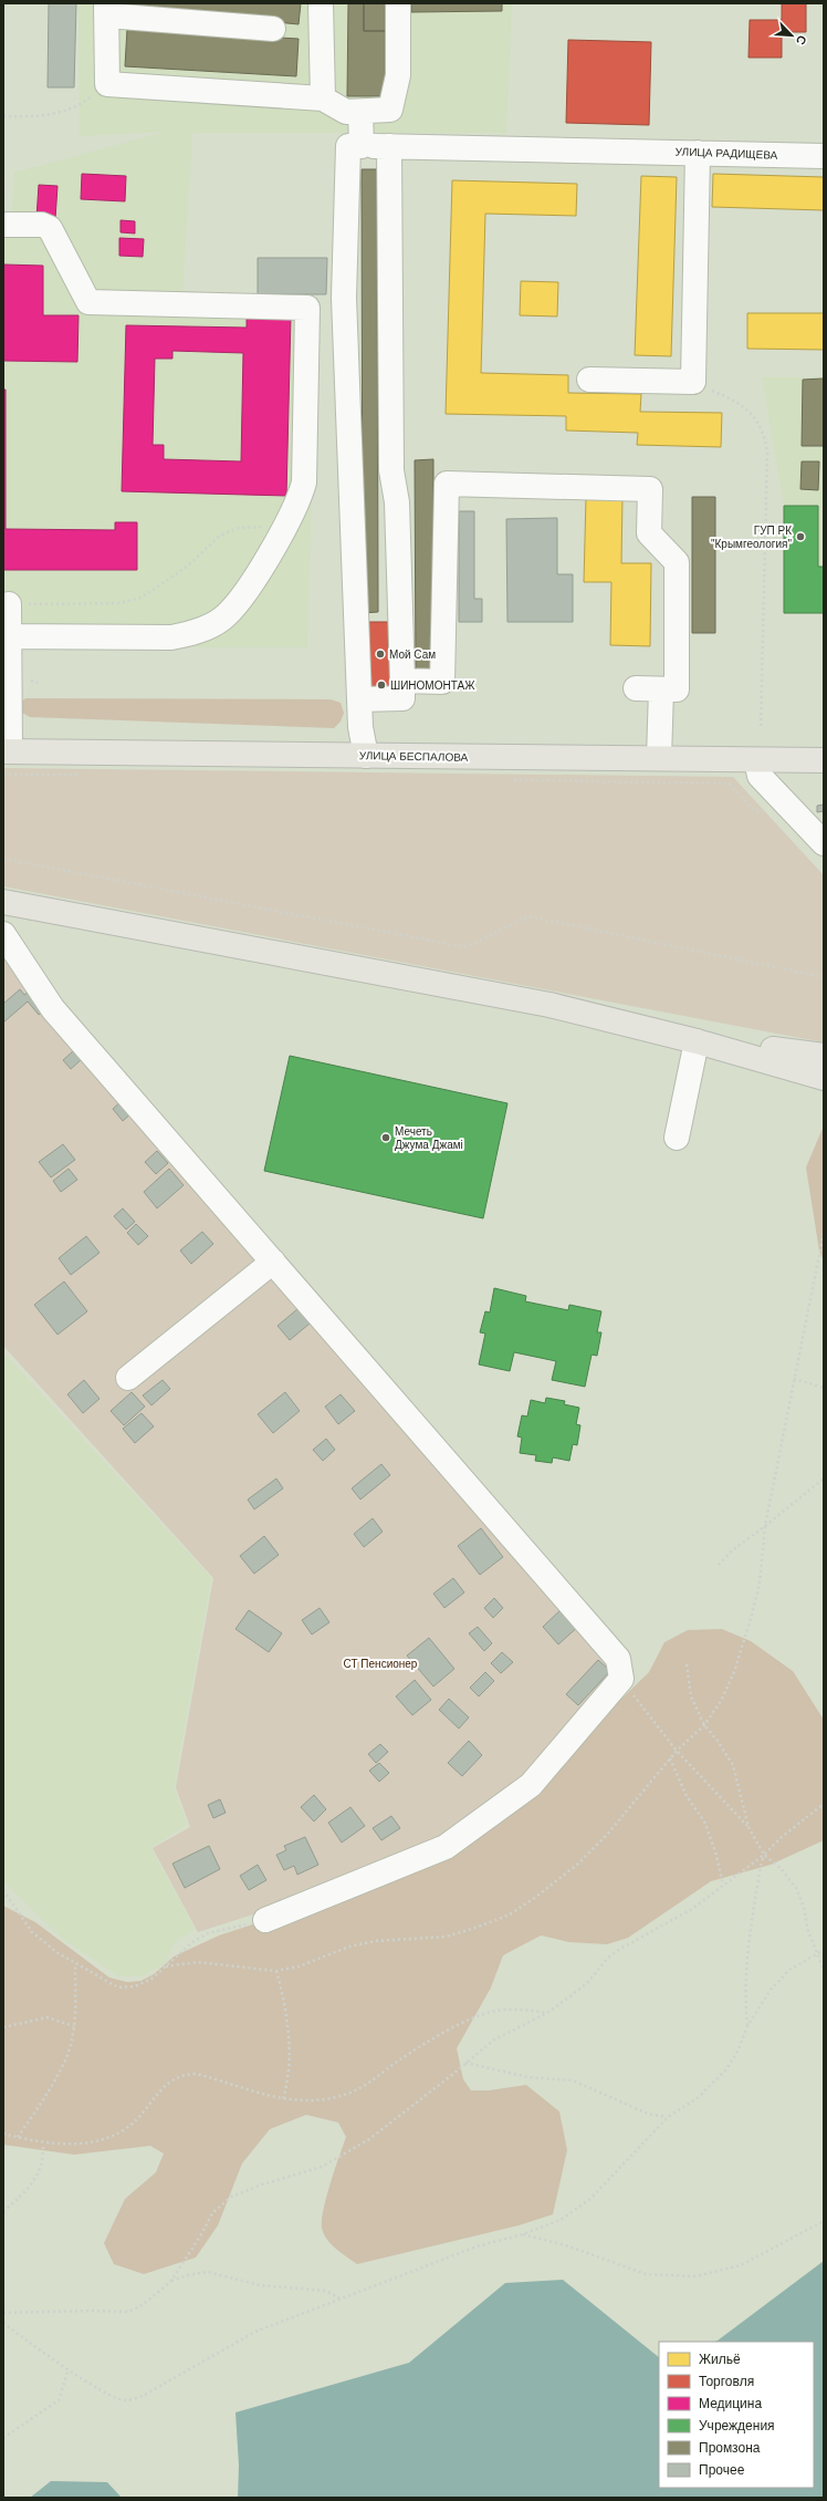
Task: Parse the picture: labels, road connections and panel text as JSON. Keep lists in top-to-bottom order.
{
  "streets": {
    "main road": ["УЛИЦА БЕСПАЛОВА"],
    "street": ["УЛИЦА РАДИЩЕВА"]
  },
  "parks": ["СТ Пенсионер"],
  "places": [
    "ГУП РК \"Крымгеология\"",
    "Мой Сам",
    "ШИНОМОНТАЖ",
    "Мечеть Джума Джамі"
  ],
  "legend": [
    "Жильё",
    "Торговля",
    "Медицина",
    "Учреждения",
    "Промзона",
    "Прочее"
  ],
  "north": "bottom right"
}
